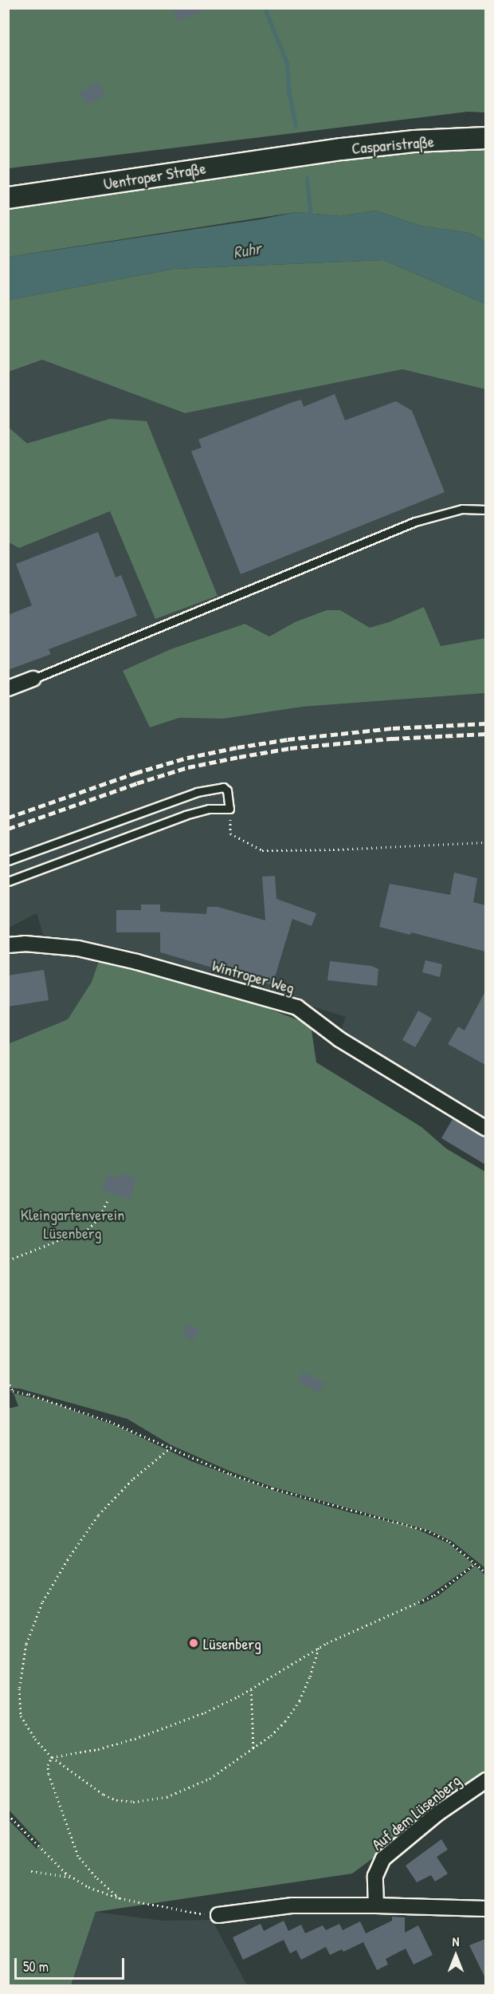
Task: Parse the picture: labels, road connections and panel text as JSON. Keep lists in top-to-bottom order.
{
  "streets": {
    "main road": ["Casparistraße", "Uentroper Straße"],
    "street": ["Wintroper Weg", "Auf dem Lüsenberg"]
  },
  "crossings": [
    ["Casparistraße", "Uentroper Straße"]
  ],
  "water": ["Ruhr"],
  "parks": ["Kleingartenverein Lüsenberg"],
  "places": ["Lüsenberg"],
  "scale_bar": "50 m",
  "north": "top"
}
